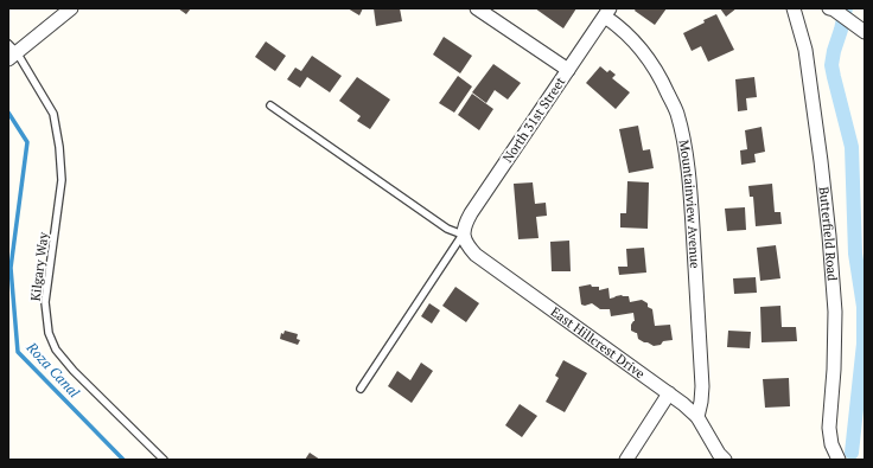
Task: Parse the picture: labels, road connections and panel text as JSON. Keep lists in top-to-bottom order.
{
  "streets": {
    "street": [
      "North 31st Street",
      "Mountainview Avenue",
      "Butterfield Road",
      "East Hillcrest Drive"
    ],
    "lane": ["Kilgary Way"]
  },
  "crossings": [
    ["North 31st Street", "Mountainview Avenue"],
    ["North 31st Street", "East Hillcrest Drive"],
    ["Mountainview Avenue", "East Hillcrest Drive"]
  ],
  "water": ["Roza Canal"]
}
